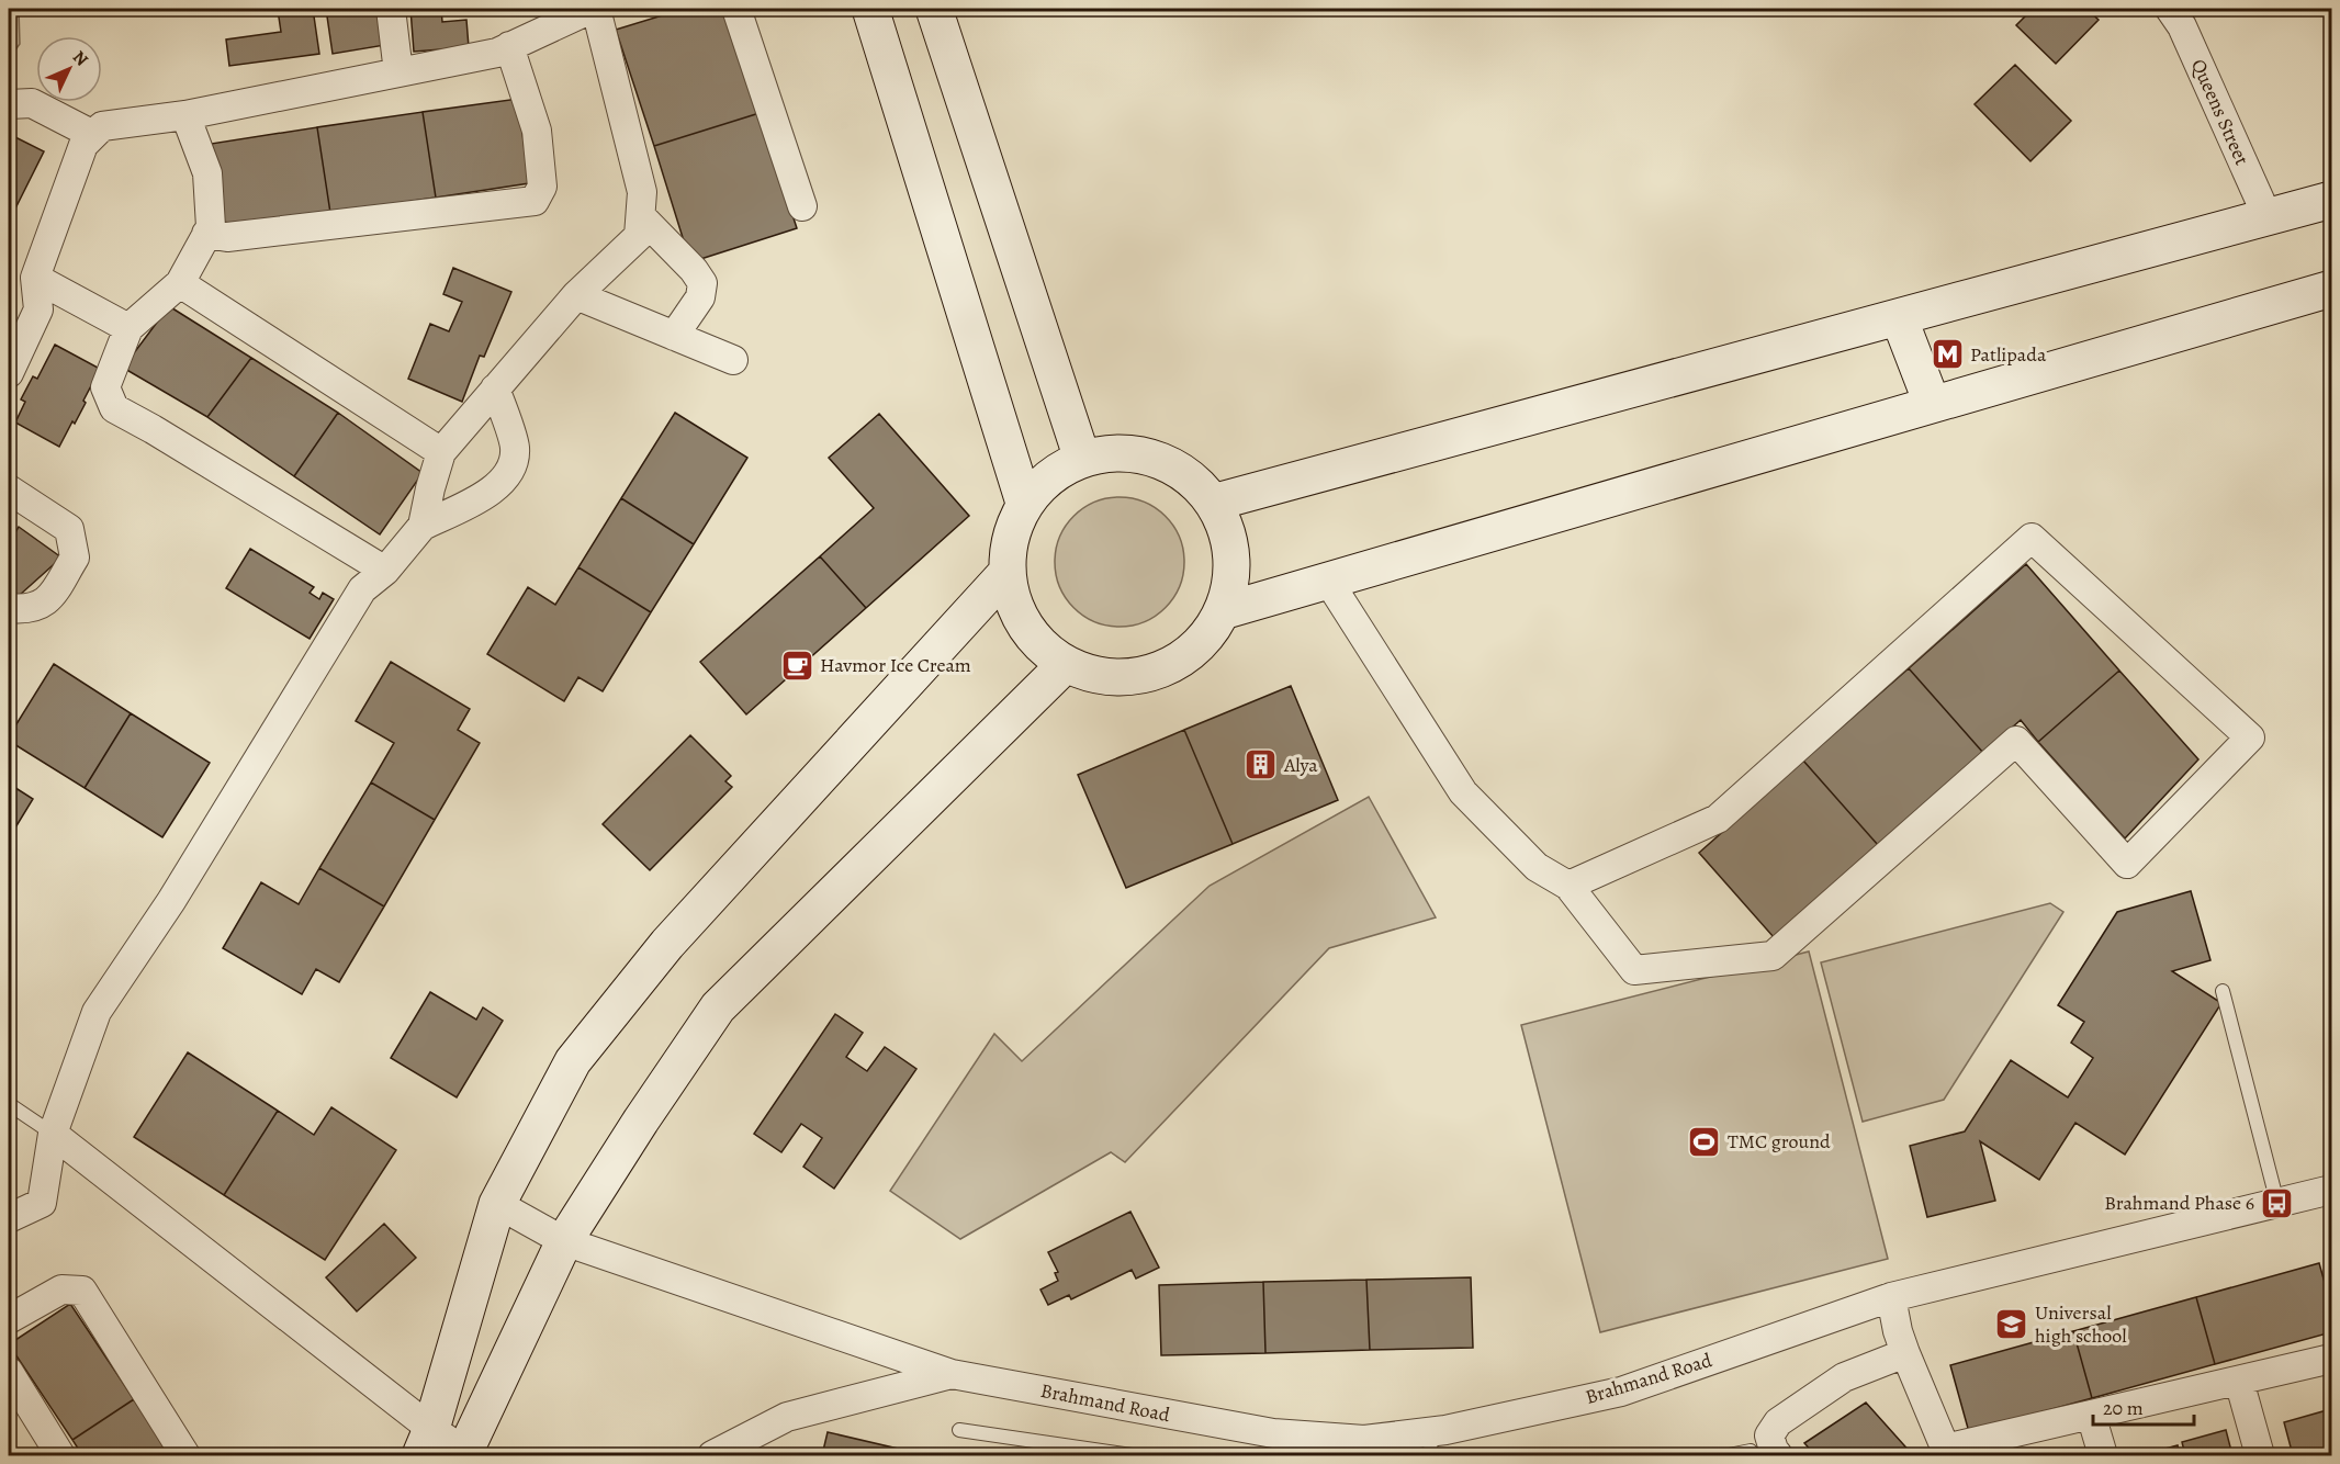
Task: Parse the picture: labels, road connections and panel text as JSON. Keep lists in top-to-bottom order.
{
  "streets": {
    "street": ["Queens Street", "Brahmand Road"]
  },
  "places": {
    "metro station": ["Patlipada"],
    "cafe": ["Havmor Ice Cream"],
    "building": ["Alya"],
    "sports": ["TMC ground"],
    "bus stop": ["Brahmand Phase 6"],
    "school or university": ["Universal high school"]
  },
  "scale_bar": "20 m",
  "north": "top right"
}
